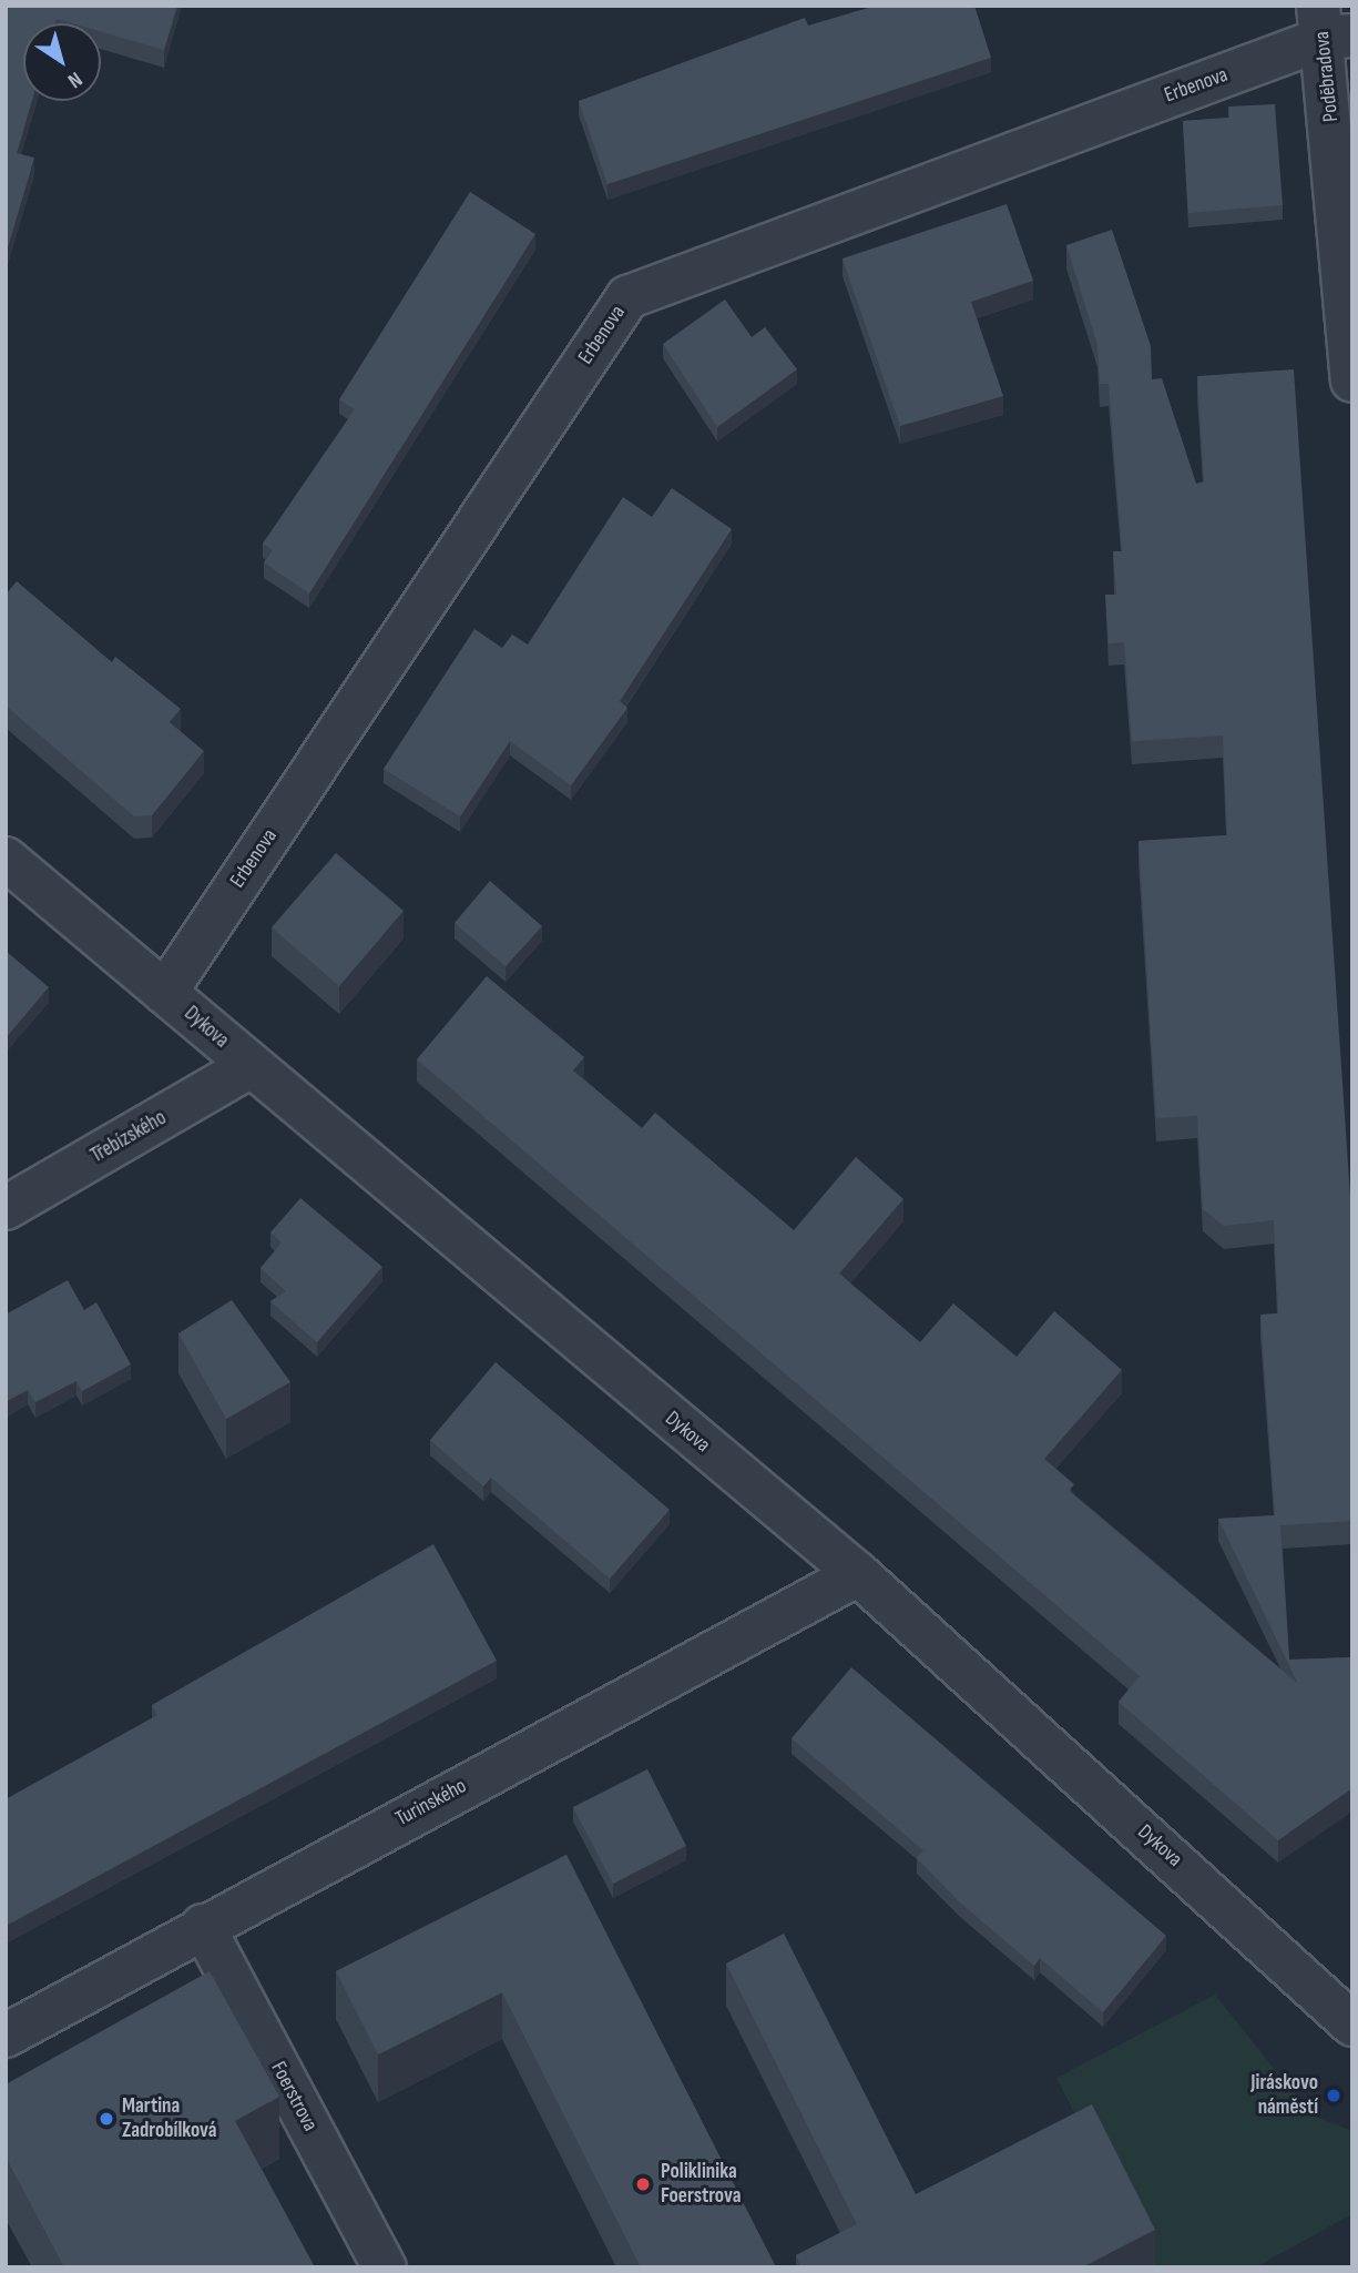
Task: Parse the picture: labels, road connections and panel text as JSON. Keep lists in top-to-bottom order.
{
  "streets": {
    "street": [
      "Poděbradova",
      "Erbenova",
      "Dykova",
      "Třebízského",
      "Turinského",
      "Foerstrova"
    ]
  },
  "crossings": [
    ["Poděbradova", "Erbenova"],
    ["Erbenova", "Dykova"],
    ["Dykova", "Třebízského"],
    ["Dykova", "Turinského"],
    ["Turinského", "Foerstrova"]
  ],
  "places": ["Jiráskovo náměstí", "Martina Zadrobílková", "Poliklinika Foerstrova"],
  "north": "bottom right"
}
